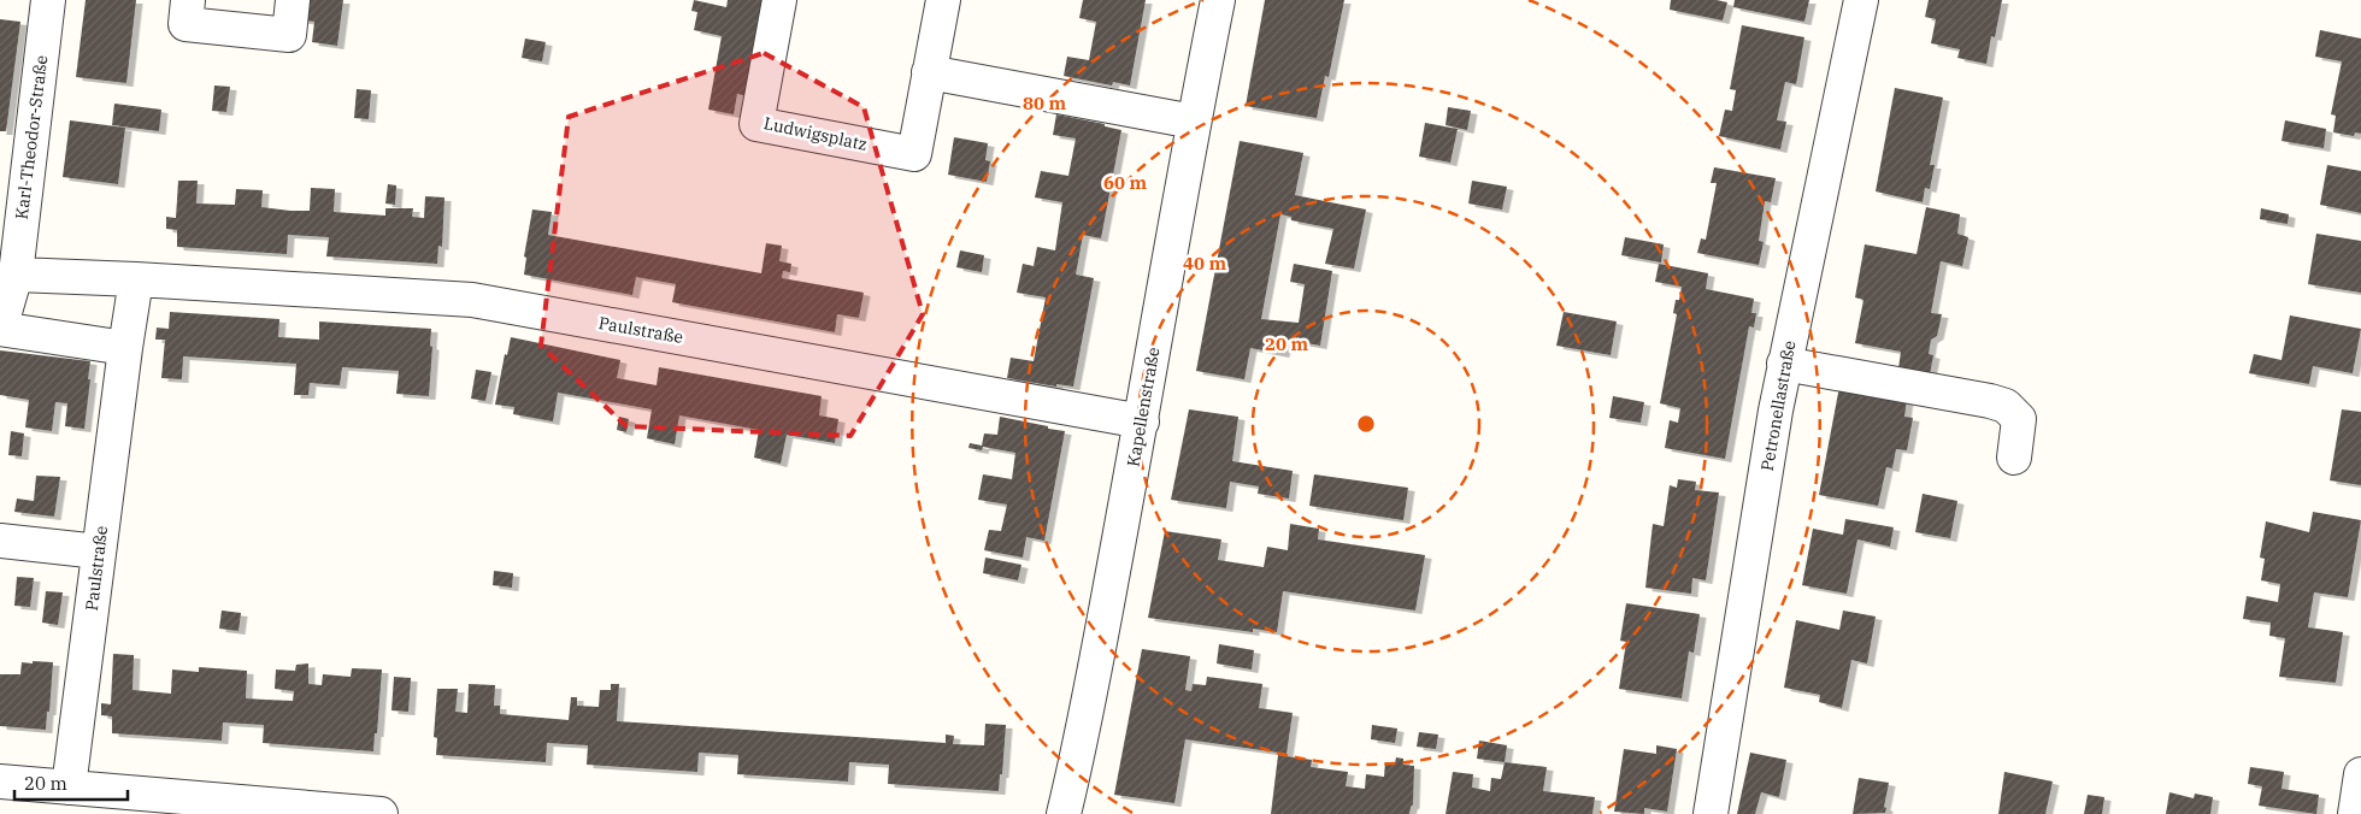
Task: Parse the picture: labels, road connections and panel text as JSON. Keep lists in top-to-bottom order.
{
  "streets": {
    "street": [
      "Ludwigsplatz",
      "Karl-Theodor-Straße",
      "Paulstraße",
      "Petronellastraße",
      "Kapellenstraße"
    ]
  },
  "crossings": [
    ["Karl-Theodor-Straße", "Paulstraße"],
    ["Paulstraße", "Kapellenstraße"]
  ],
  "scale_bar": "20 m",
  "rings": [
    "80 m",
    "60 m",
    "40 m",
    "20 m"
  ]
}
